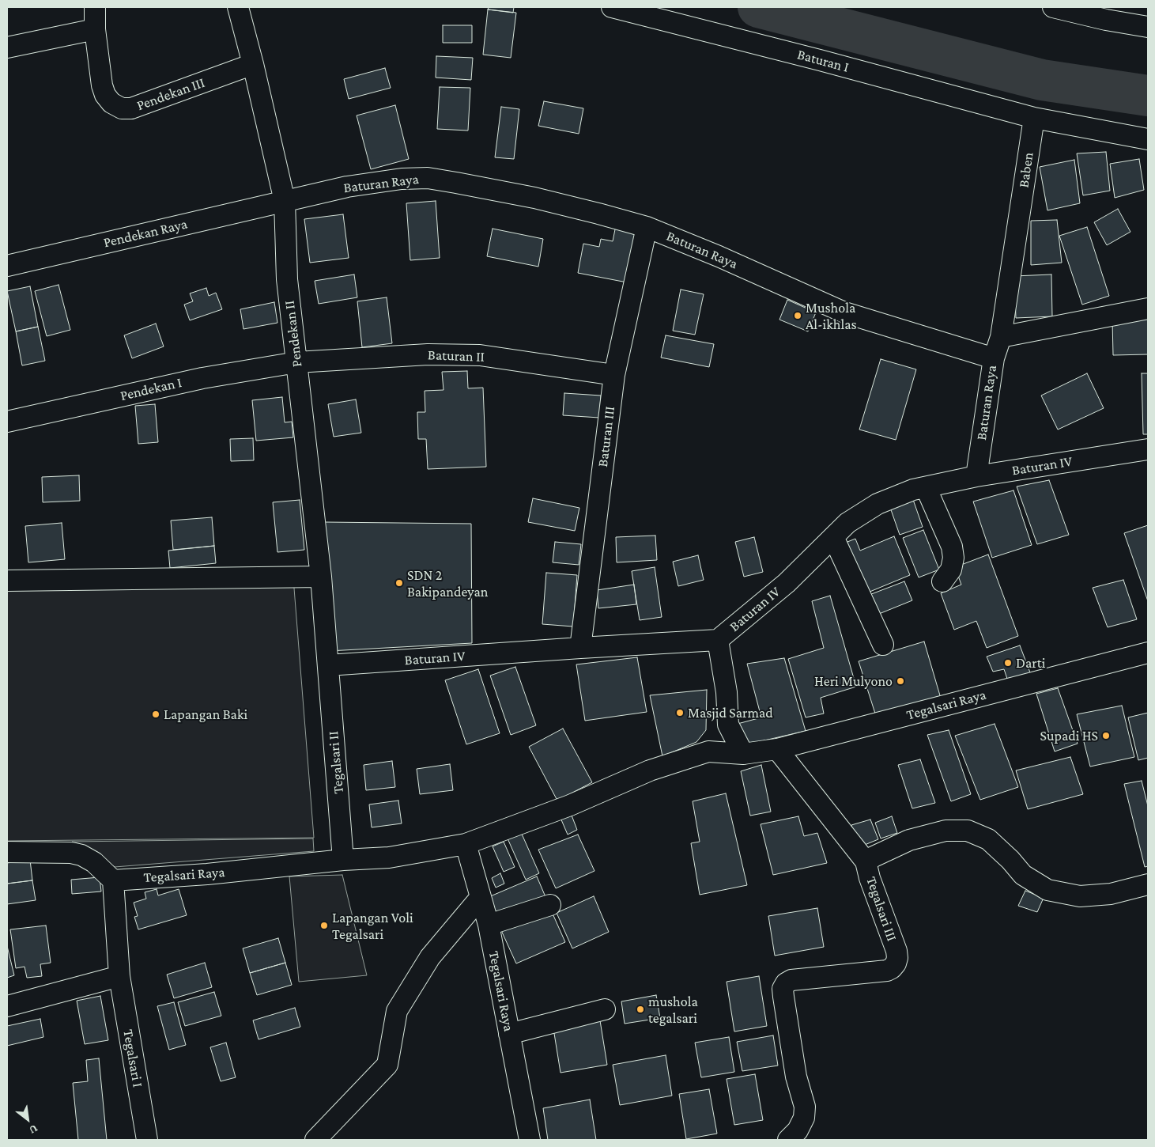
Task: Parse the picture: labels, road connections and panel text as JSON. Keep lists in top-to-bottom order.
{
  "streets": {
    "street": [
      "Baturan I",
      "Pendekan III",
      "Baben",
      "Baturan Raya",
      "Pendekan Raya",
      "Pendekan II",
      "Baturan II",
      "Pendekan I",
      "Baturan III",
      "Baturan IV",
      "Tegalsari Raya",
      "Tegalsari II",
      "Tegalsari III",
      "Tegalsari I"
    ]
  },
  "crossings": [
    ["Baturan I", "Baben"],
    ["Pendekan III", "Pendekan II"],
    ["Baben", "Baturan Raya"],
    ["Baturan Raya", "Pendekan Raya"],
    ["Baturan Raya", "Pendekan II"],
    ["Baturan Raya", "Baturan III"],
    ["Baturan Raya", "Baturan IV"],
    ["Pendekan Raya", "Pendekan II"],
    ["Pendekan II", "Baturan II"],
    ["Pendekan II", "Pendekan I"],
    ["Pendekan II", "Baturan IV"],
    ["Pendekan II", "Tegalsari II"],
    ["Baturan II", "Pendekan I"],
    ["Baturan II", "Baturan III"],
    ["Baturan III", "Baturan IV"],
    ["Baturan IV", "Tegalsari II"],
    ["Tegalsari Raya", "Tegalsari II"]
  ],
  "places": [
    "Mushola Al-ikhlas",
    "SDN 2 Bakipandeyan",
    "Darti",
    "Heri Mulyono",
    "Masjid Sarmad",
    "Lapangan Baki",
    "Supadi HS",
    "Lapangan Voli Tegalsari",
    "mushola tegalsari"
  ],
  "north": "bottom right"
}
